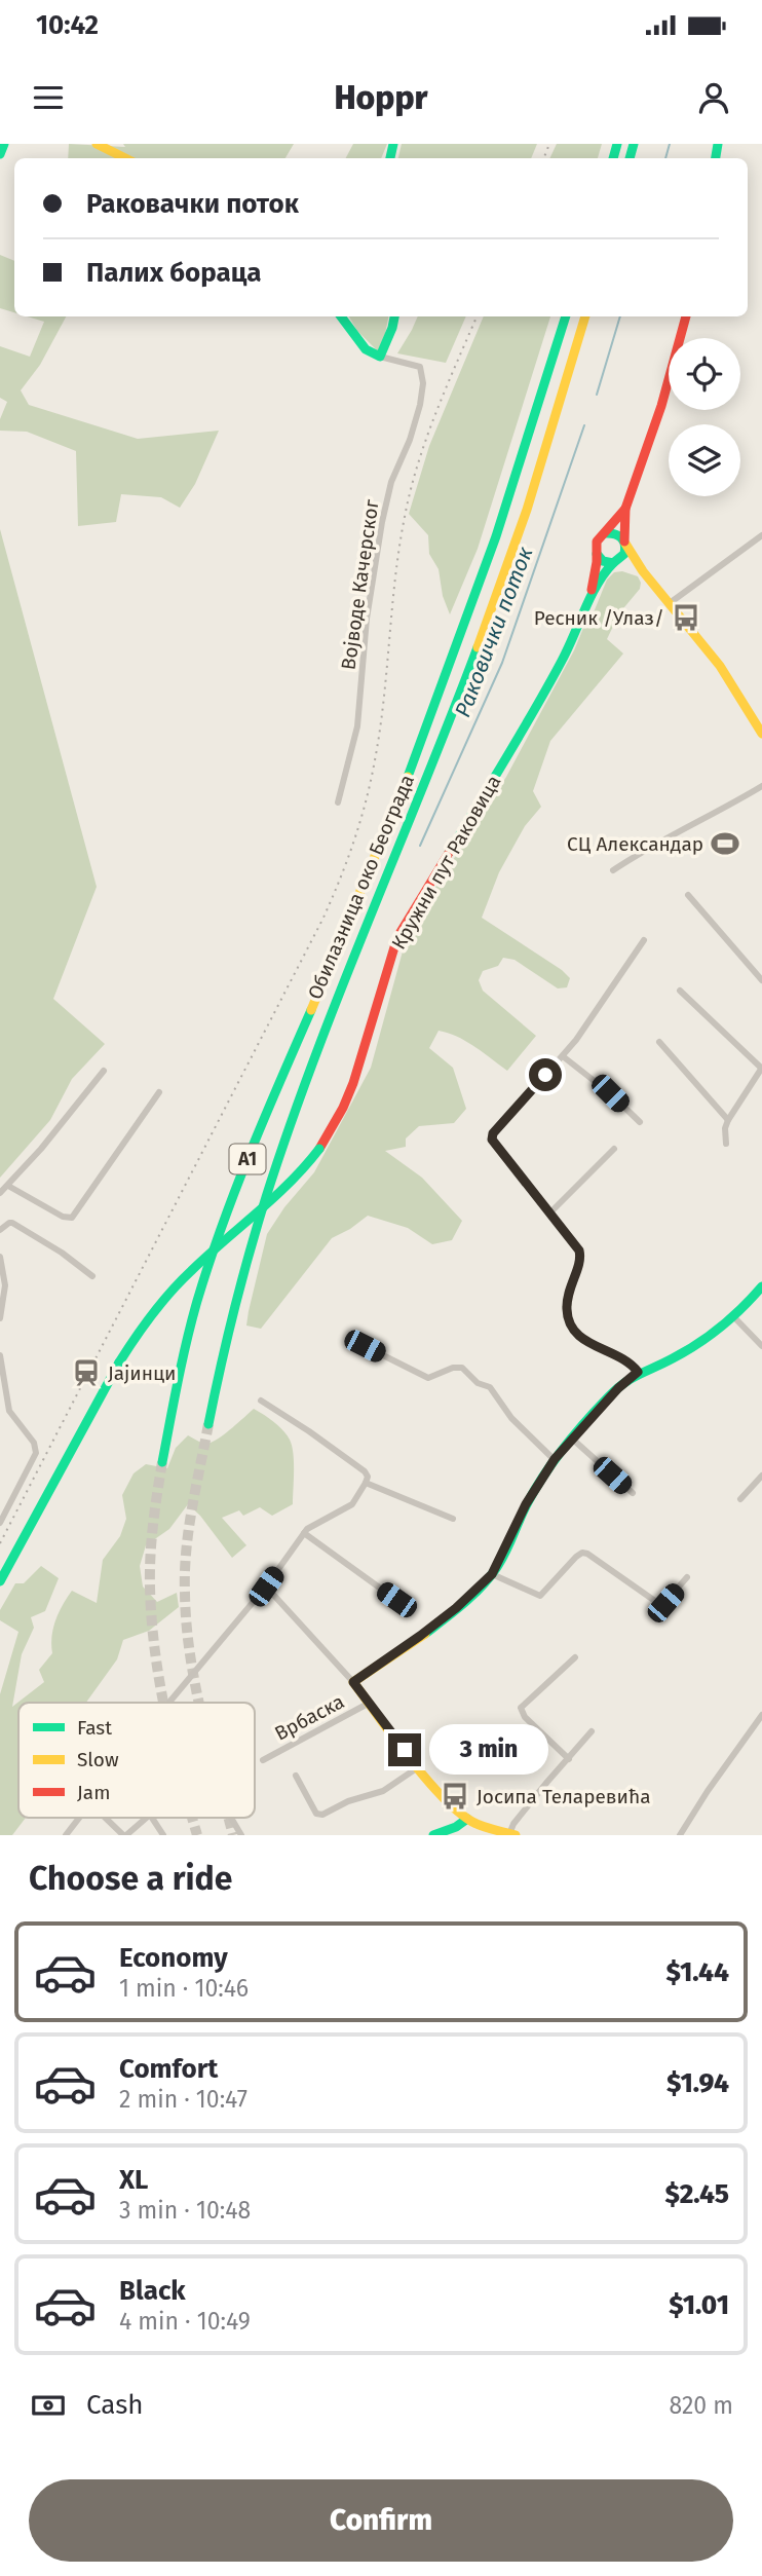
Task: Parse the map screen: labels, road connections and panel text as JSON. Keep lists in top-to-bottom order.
{
  "streets": {
    "main road": ["Кружни пут Раковица", "Обилазница око Београда", "A1"],
    "street": ["Војводе Качерског", "Врбаска"]
  },
  "water": ["Раковички поток"],
  "places": {
    "bus stop": ["Ресник /Улаз/", "Јосипа Теларевића"],
    "sports": ["СЦ Александар"],
    "station": ["Јајинци"]
  },
  "legend": ["Fast", "Slow", "Jam"],
  "page": {
    "status": "10:42",
    "header": "Hoppr",
    "banner": ["Раковачки поток", "Палих бораца"],
    "bubble": "3 min",
    "heading": "Choose a ride",
    "list": [
      {
        "name": "Economy",
        "note": "1 min · 10:46",
        "value": "$1.44"
      },
      {
        "name": "Comfort",
        "note": "2 min · 10:47",
        "value": "$1.94"
      },
      {
        "name": "XL",
        "note": "3 min · 10:48",
        "value": "$2.45"
      },
      {
        "name": "Black",
        "note": "4 min · 10:49",
        "value": "$1.01"
      }
    ],
    "pay": ["Cash", "820 m"],
    "buttons": "Confirm"
  }
}
